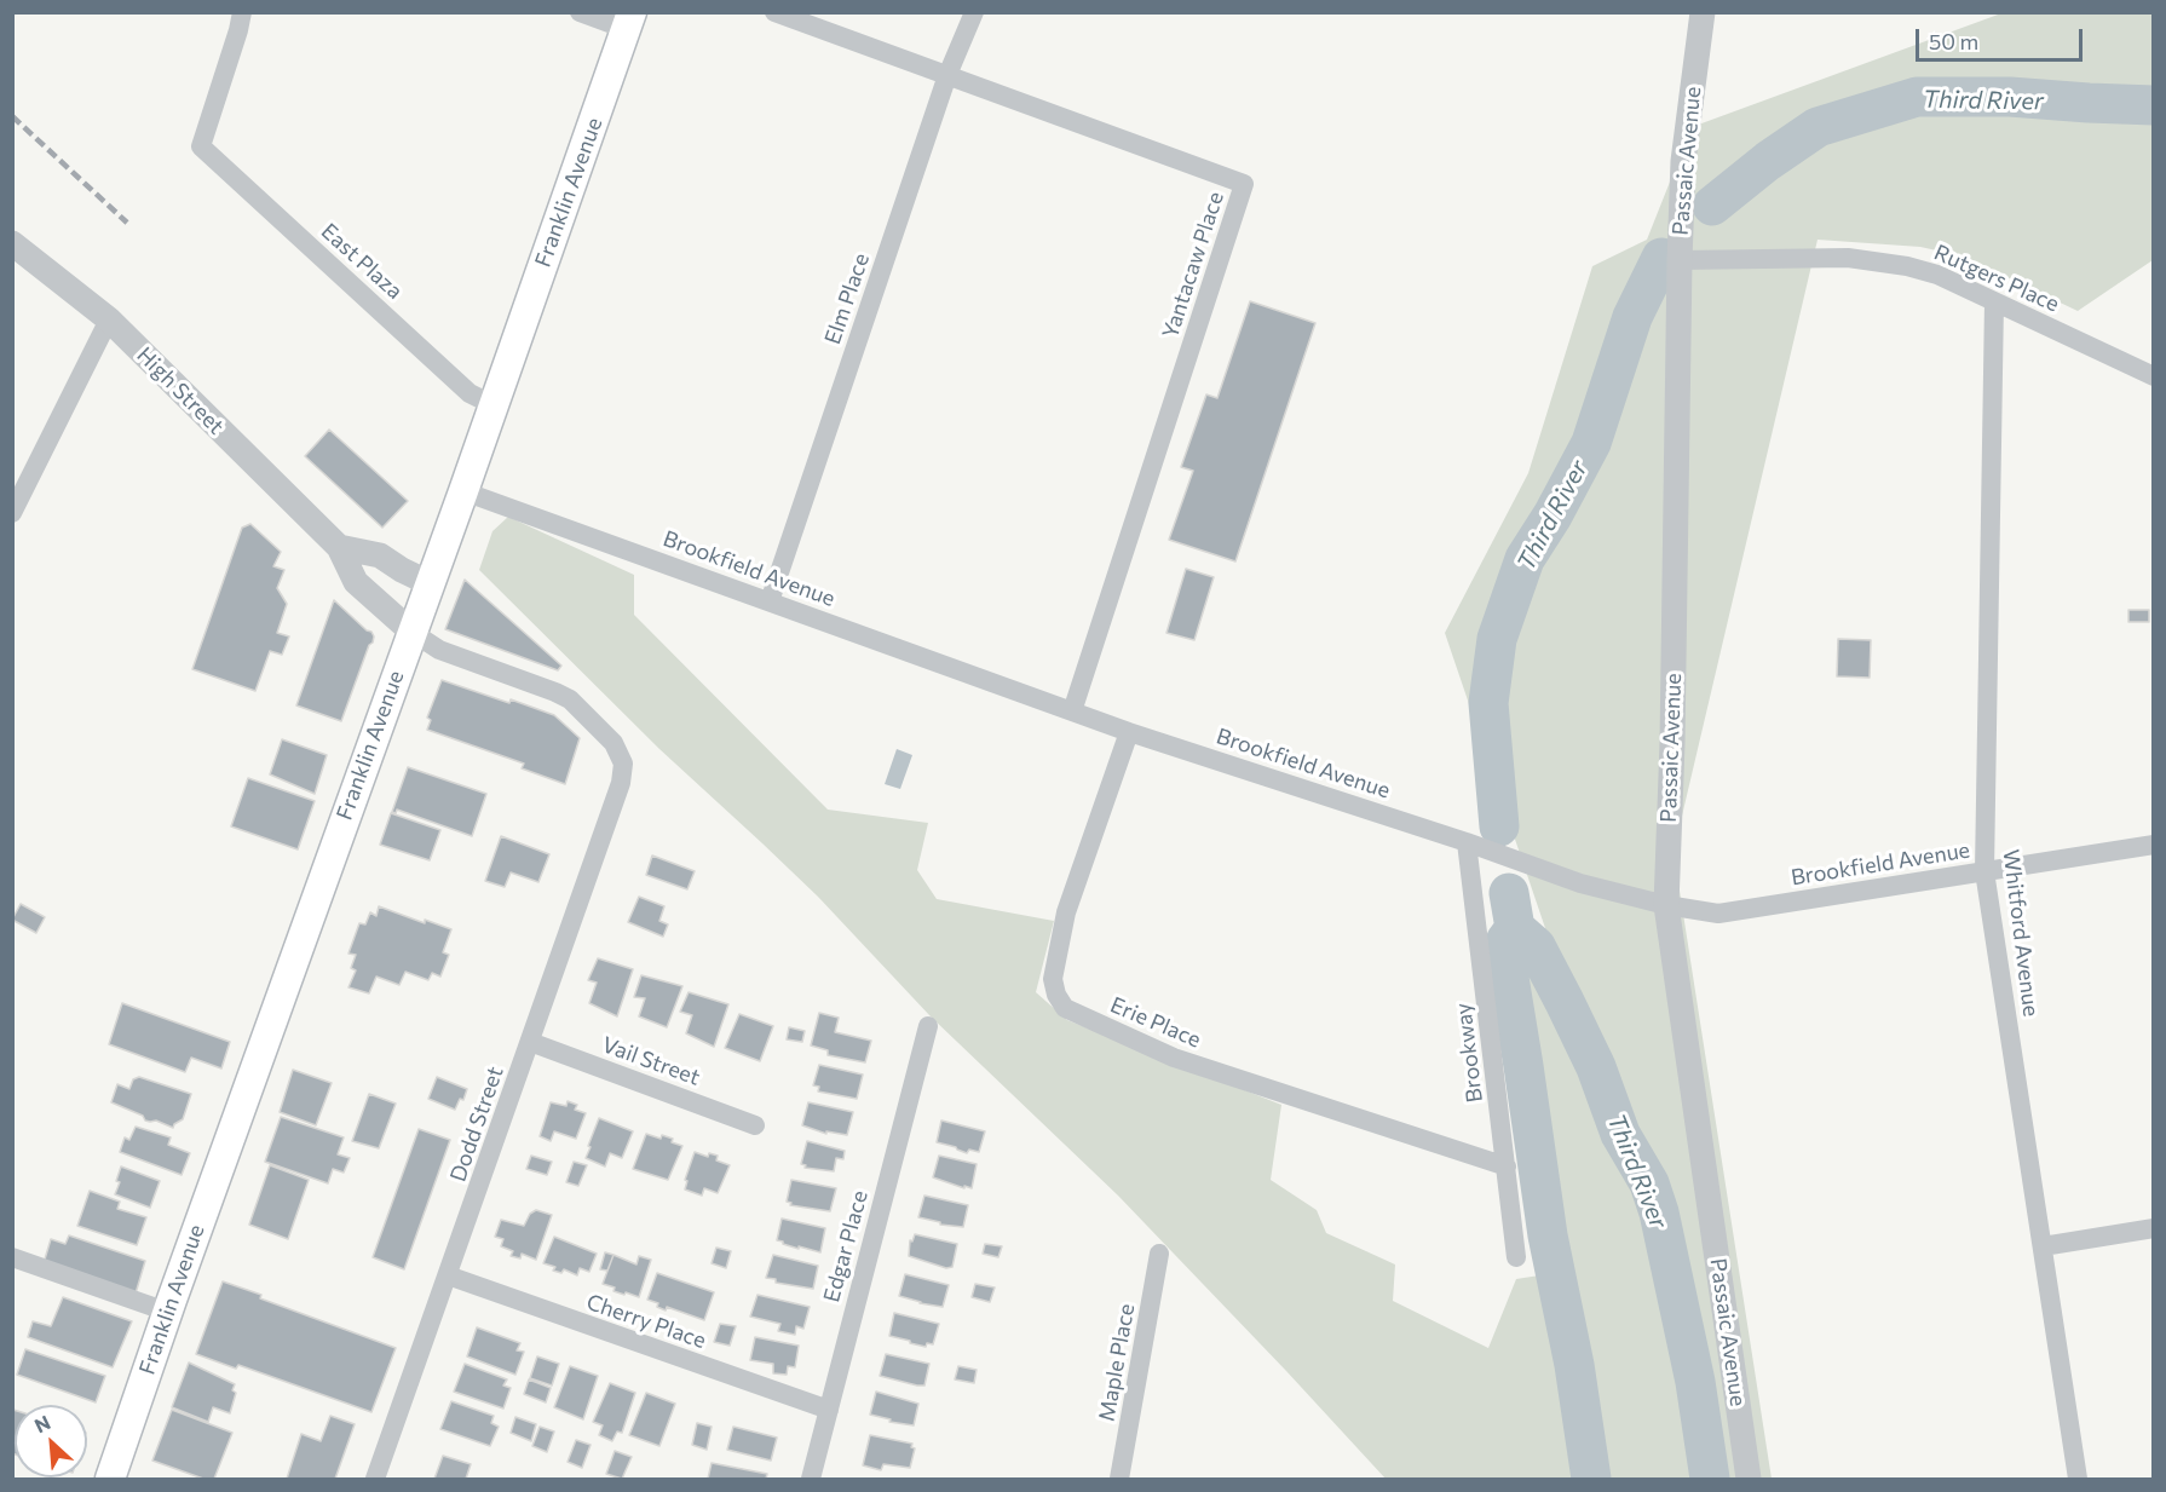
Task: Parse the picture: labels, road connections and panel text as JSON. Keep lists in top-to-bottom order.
{
  "streets": {
    "main road": ["Franklin Avenue"],
    "street": [
      "Passaic Avenue",
      "East Plaza",
      "Yantacaw Place",
      "Rutgers Place",
      "Elm Place",
      "High Street",
      "Brookfield Avenue",
      "Whitford Avenue",
      "Erie Place",
      "Brookway",
      "Vail Street",
      "Dodd Street",
      "Edgar Place",
      "Cherry Place",
      "Maple Place"
    ]
  },
  "crossings": [
    ["Passaic Avenue", "Rutgers Place"],
    ["Passaic Avenue", "Brookfield Avenue"],
    ["Franklin Avenue", "East Plaza"],
    ["Franklin Avenue", "High Street"],
    ["Franklin Avenue", "Brookfield Avenue"],
    ["Franklin Avenue", "Dodd Street"],
    ["Yantacaw Place", "Elm Place"],
    ["Yantacaw Place", "Brookfield Avenue"],
    ["Rutgers Place", "Whitford Avenue"],
    ["Elm Place", "Brookfield Avenue"],
    ["High Street", "Dodd Street"],
    ["Brookfield Avenue", "Whitford Avenue"],
    ["Brookfield Avenue", "Erie Place"],
    ["Brookfield Avenue", "Brookway"],
    ["Erie Place", "Brookway"],
    ["Vail Street", "Dodd Street"],
    ["Dodd Street", "Cherry Place"],
    ["Edgar Place", "Cherry Place"]
  ],
  "water": ["Third River"],
  "scale_bar": "50 m",
  "north": "top left"
}
